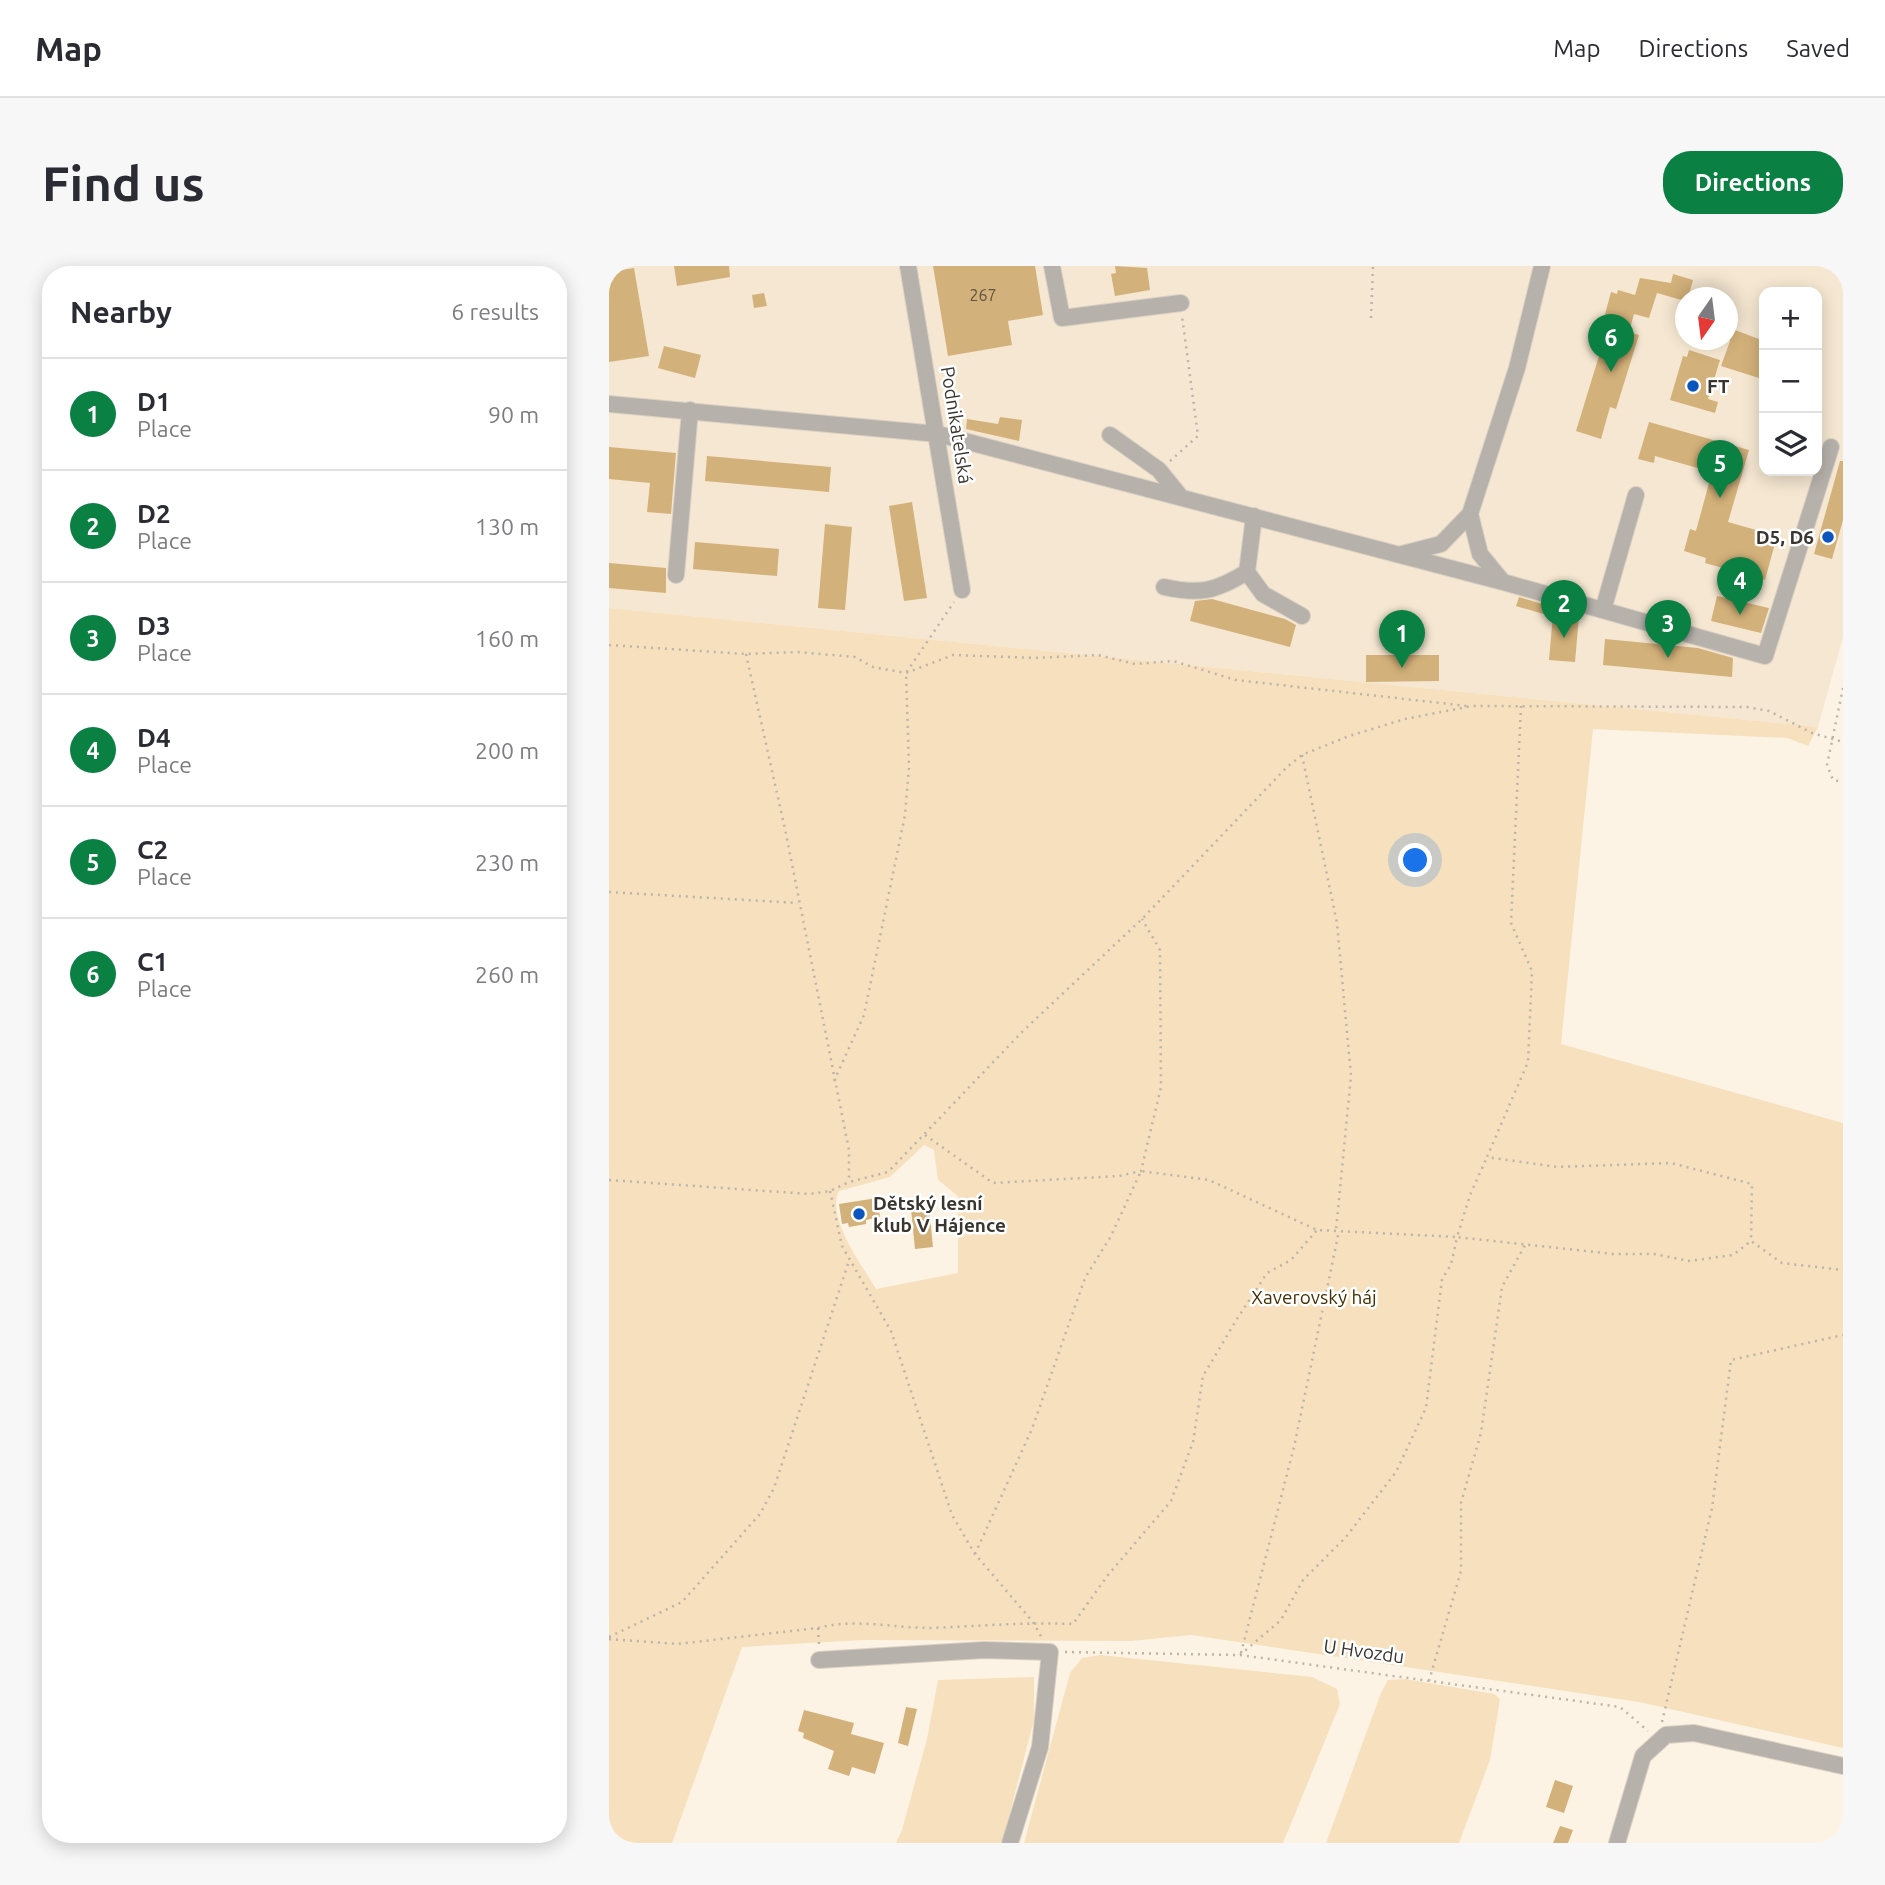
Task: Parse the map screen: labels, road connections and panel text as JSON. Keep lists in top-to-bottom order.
{
  "streets": {
    "street": ["Podnikatelská"],
    "path": ["U Hvozdu"]
  },
  "parks": ["Xaverovský háj"],
  "places": ["FT", "D5, D6", "Dětský lesní klub V Hájence"],
  "house_numbers": ["267"],
  "north": "bottom",
  "page": {
    "header": "Map",
    "nav": ["Map", "Directions", "Saved"],
    "buttons": "Directions",
    "title": "Find us",
    "heading": ["Nearby", "6 results"],
    "map_buttons": ["+", "−"],
    "pins": [
      "6",
      "5",
      "4",
      "2",
      "3",
      "1"
    ],
    "list": [
      {
        "mark": "1",
        "name": "D1",
        "note": "Place",
        "value": "90 m"
      },
      {
        "mark": "2",
        "name": "D2",
        "note": "Place",
        "value": "130 m"
      },
      {
        "mark": "3",
        "name": "D3",
        "note": "Place",
        "value": "160 m"
      },
      {
        "mark": "4",
        "name": "D4",
        "note": "Place",
        "value": "200 m"
      },
      {
        "mark": "5",
        "name": "C2",
        "note": "Place",
        "value": "230 m"
      },
      {
        "mark": "6",
        "name": "C1",
        "note": "Place",
        "value": "260 m"
      }
    ]
  }
}
